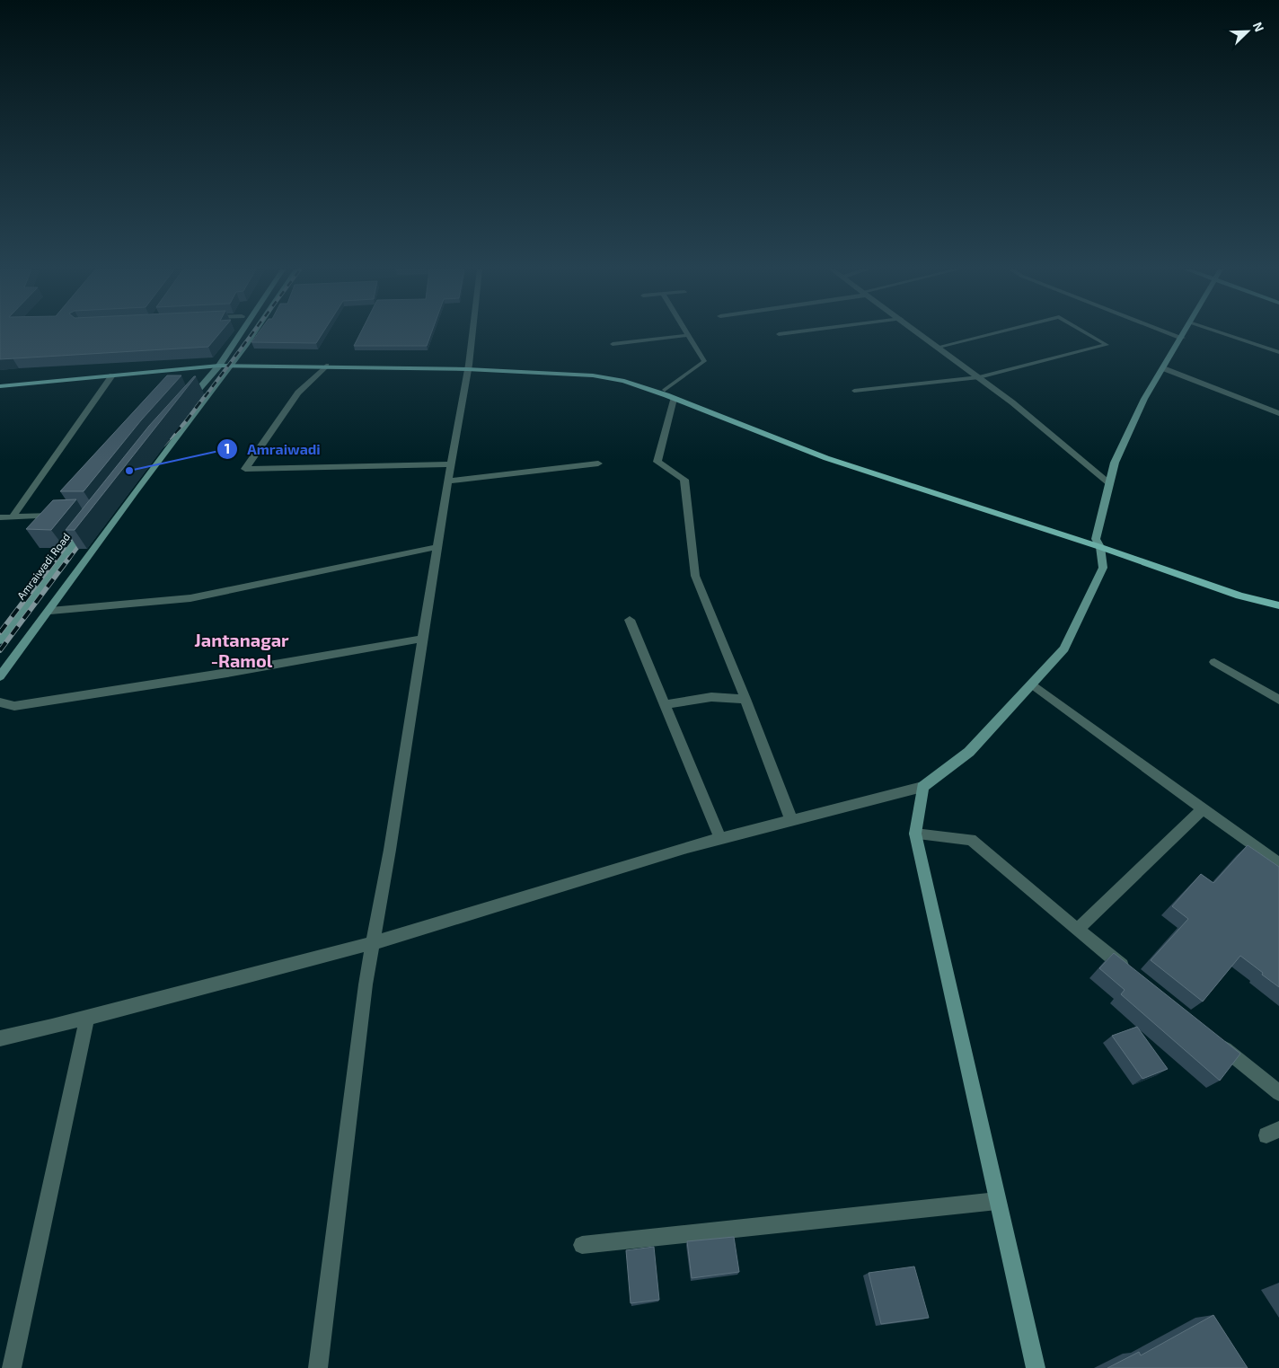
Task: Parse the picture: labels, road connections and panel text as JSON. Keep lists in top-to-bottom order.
{
  "streets": {
    "main road": ["Amraiwadi Road"]
  },
  "districts": ["Jantanagar -Ramol"],
  "places": ["Amraiwadi"],
  "north": "top right"
}
